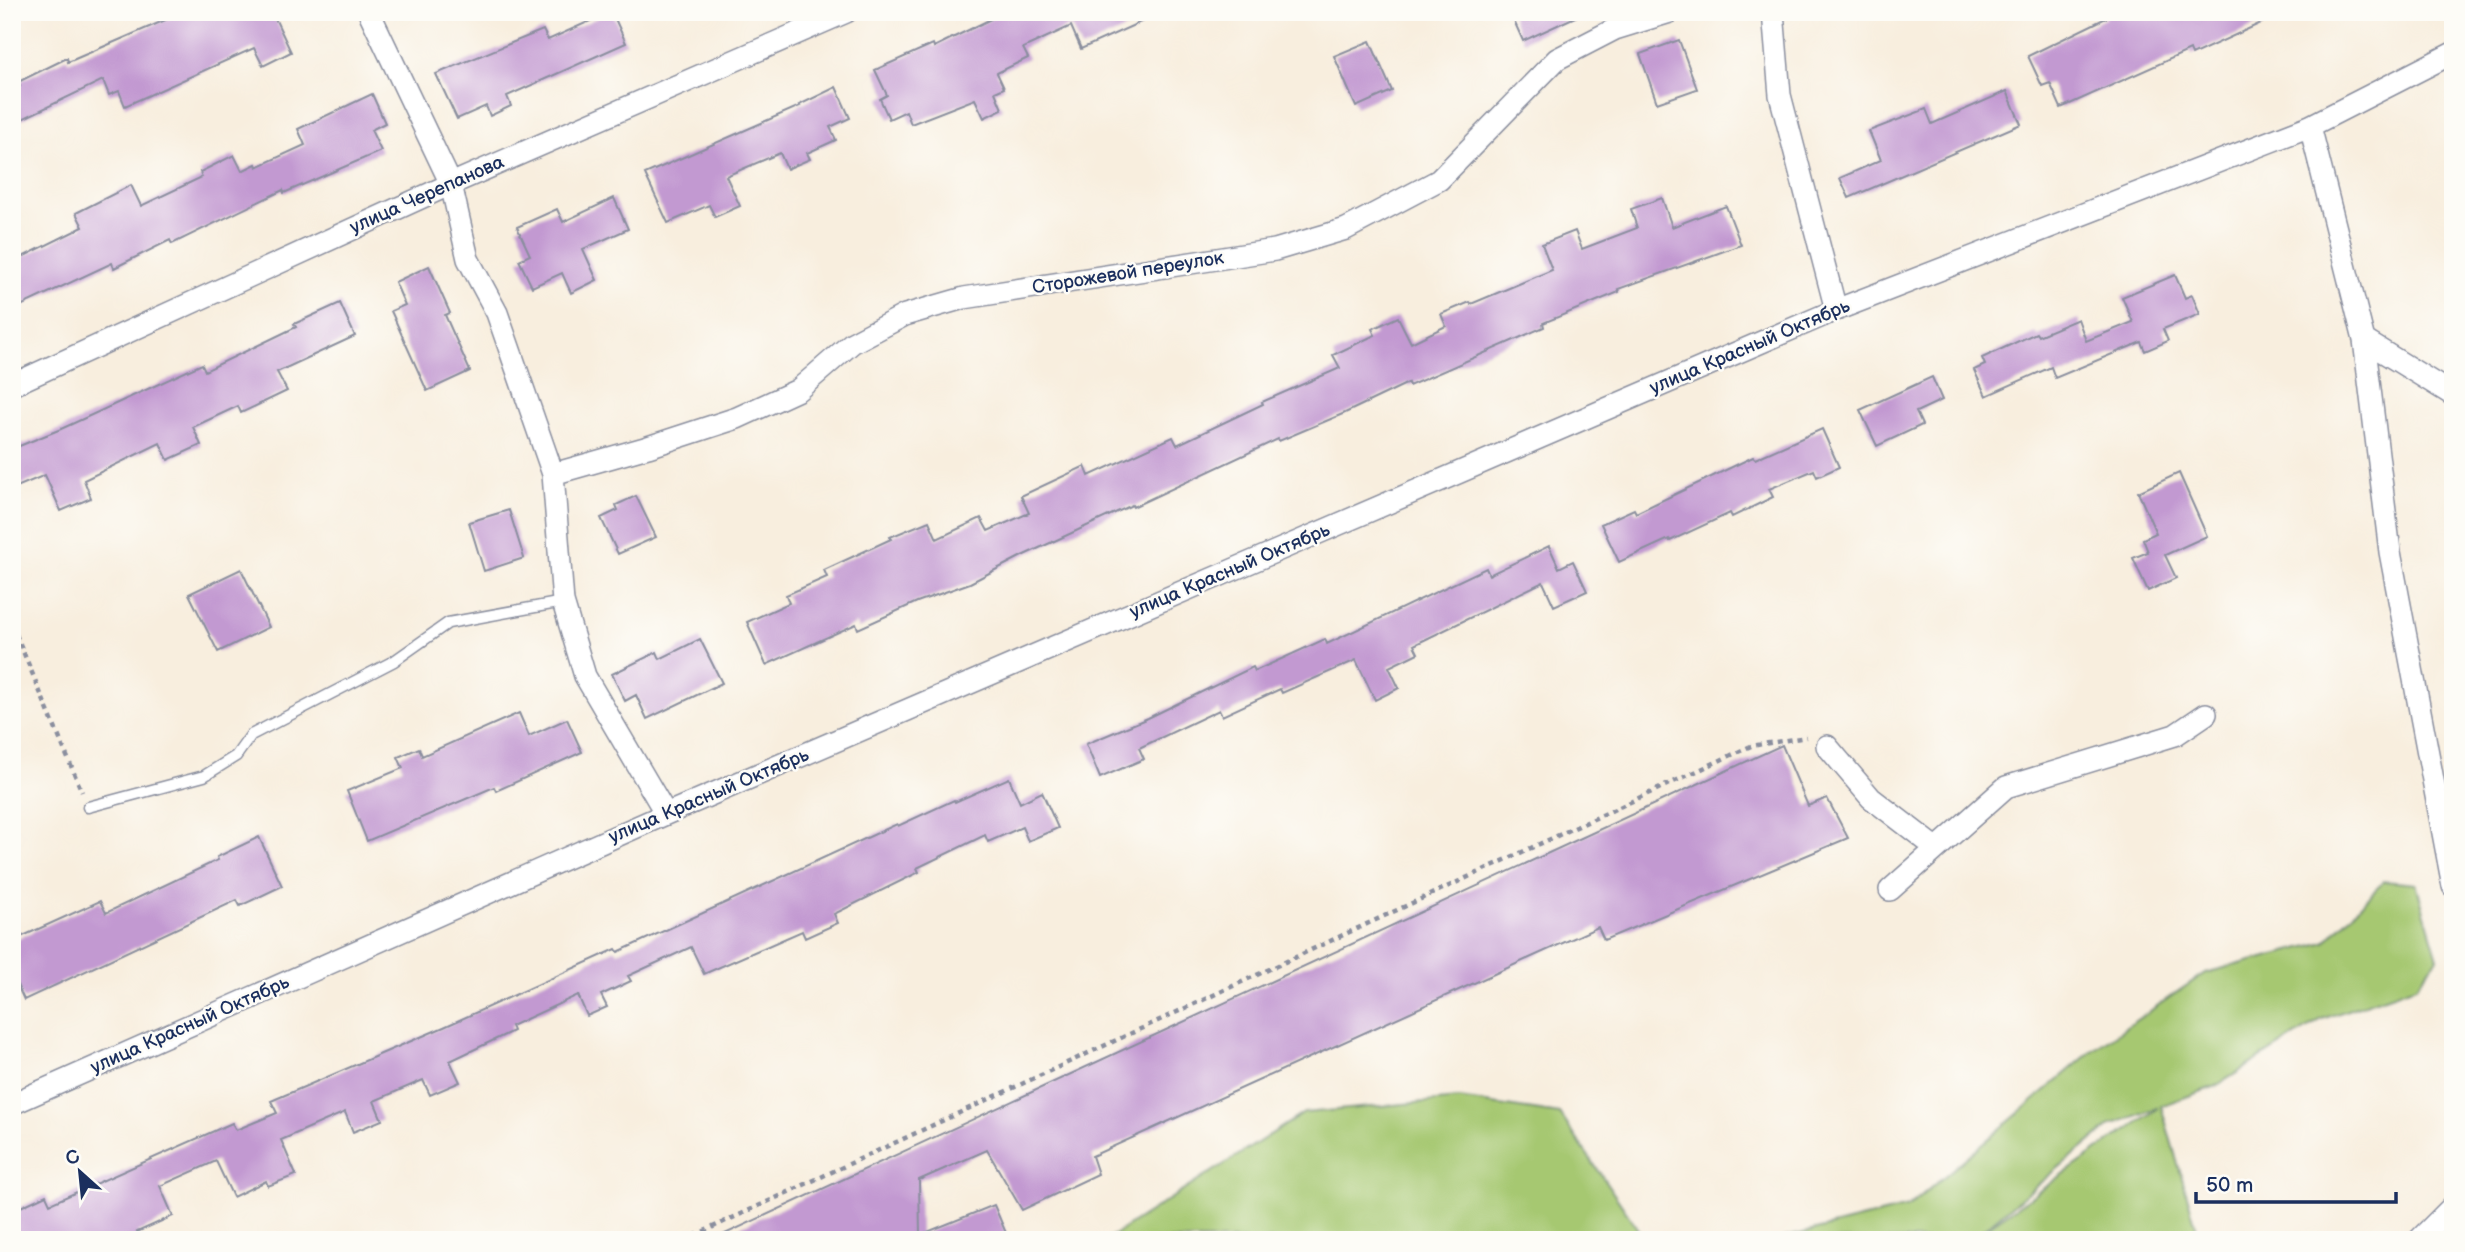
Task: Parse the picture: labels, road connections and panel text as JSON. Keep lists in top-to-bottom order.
{
  "streets": {
    "street": ["улица Черепанова", "Сторожевой переулок", "улица Красный Октябрь"]
  },
  "scale_bar": "50 m",
  "north": "top left"
}
